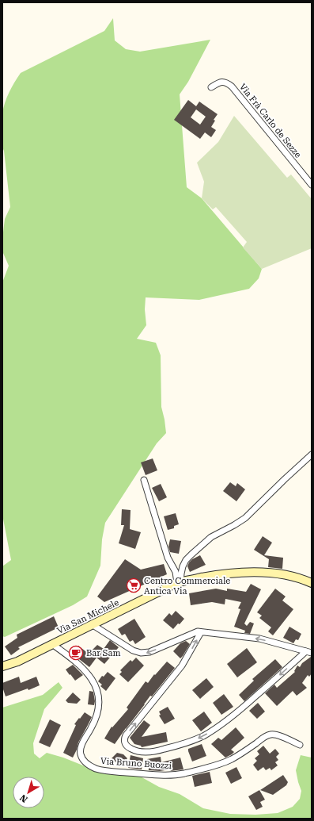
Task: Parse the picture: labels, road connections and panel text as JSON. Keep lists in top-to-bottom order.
{
  "streets": {
    "main road": ["Via San Michele"],
    "street": ["Via Frà Carlo de Sezze", "Via Bruno Buozzi"]
  },
  "crossings": [
    ["Via San Michele", "Via Bruno Buozzi"]
  ],
  "places": {
    "supermarket": ["Centro Commerciale Antica Via"],
    "cafe": ["Bar Sam"]
  },
  "north": "bottom left"
}
